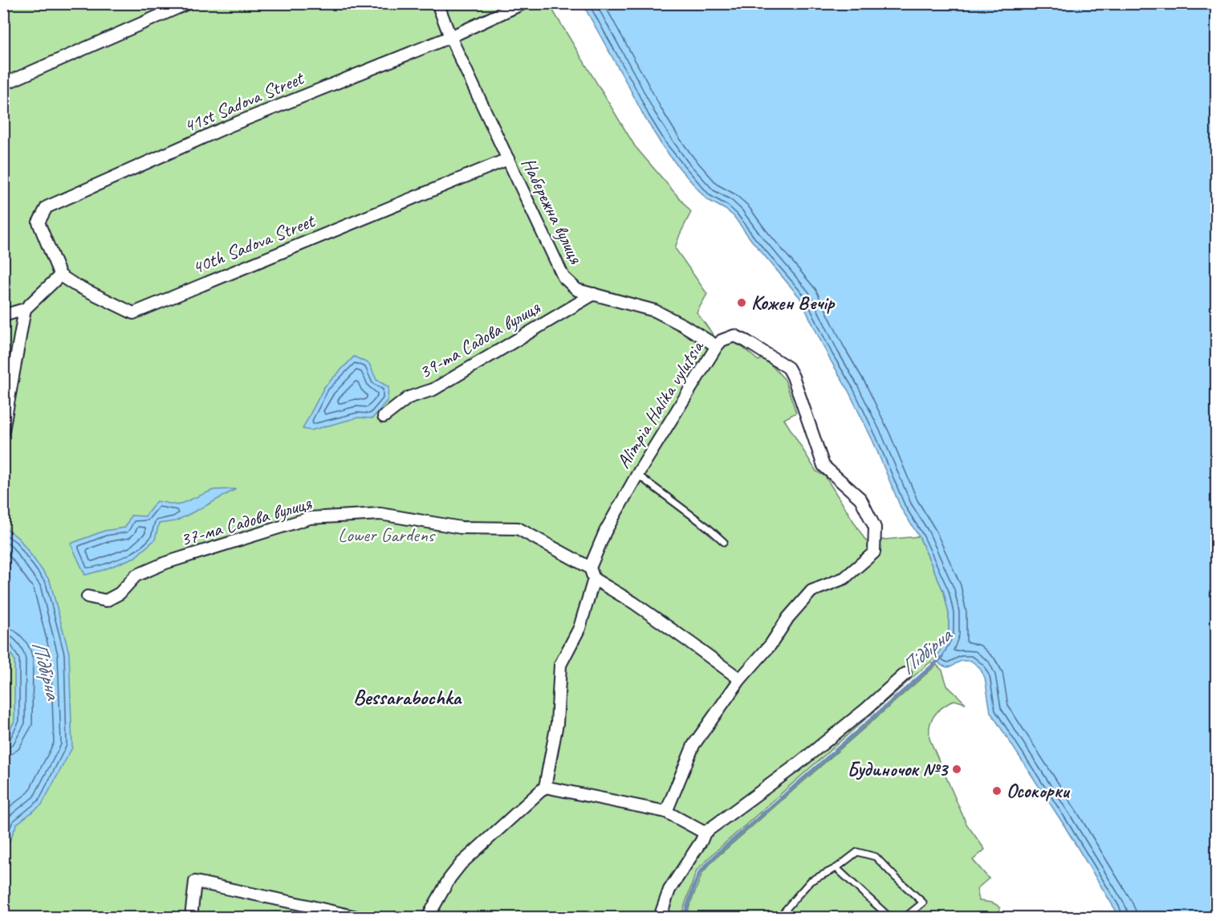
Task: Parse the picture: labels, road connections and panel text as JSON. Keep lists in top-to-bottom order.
{
  "streets": {
    "street": [
      "41st Sadova Street",
      "Набережна вулиця",
      "40th Sadova Street",
      "39-та Садова вулиця",
      "Alimpia Halika vylutsia",
      "37-ма Садова вулиця"
    ]
  },
  "crossings": [
    ["41st Sadova Street", "Набережна вулиця"],
    ["41st Sadova Street", "40th Sadova Street"],
    ["Набережна вулиця", "40th Sadova Street"],
    ["Набережна вулиця", "39-та Садова вулиця"],
    ["Набережна вулиця", "Alimpia Halika vylutsia"],
    ["Alimpia Halika vylutsia", "37-ма Садова вулиця"]
  ],
  "districts": ["Bessarabochka"],
  "water": ["Підбірна"],
  "parks": ["Lower Gardens"],
  "places": ["Кожен Вечір", "Будиночок №3", "Осокорки"]
}
